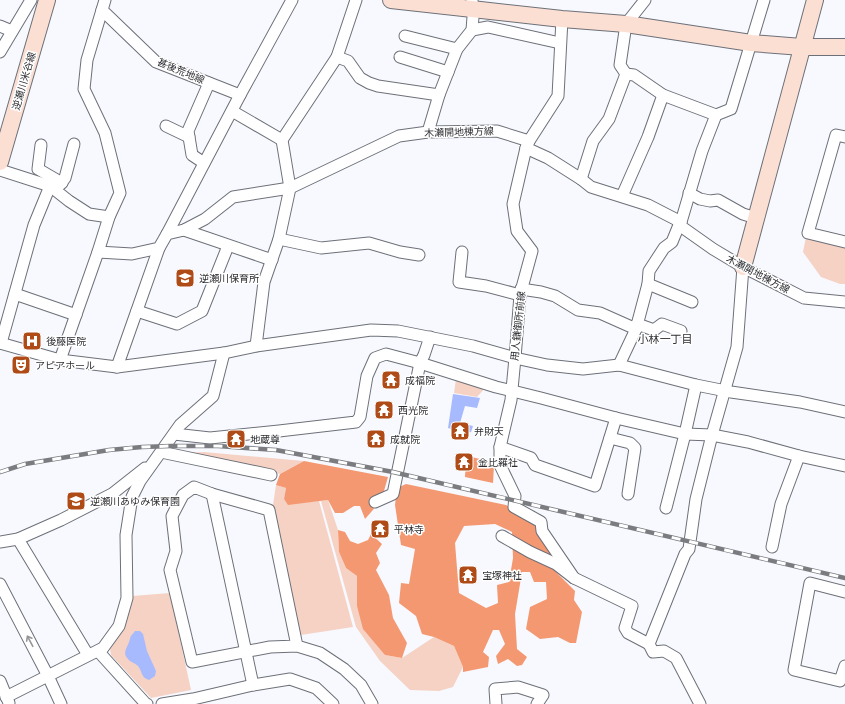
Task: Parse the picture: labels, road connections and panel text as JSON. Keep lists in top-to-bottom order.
{
  "streets": {
    "street": [
      "甚後荒地線",
      "逆瀬川米谷線",
      "木瀬開地棟方線",
      "用人鎌御所前線"
    ]
  },
  "crossings": [
    ["木瀬開地棟方線", "用人鎌御所前線"]
  ],
  "districts": ["小林一丁目"],
  "places": {
    "school or university": ["逆瀬川保育所", "逆瀬川あゆみ保育園"],
    "hospital": ["後藤医院"],
    "theatre": ["アピアホール"],
    "temple": [
      "成福院",
      "西光院",
      "弁財天",
      "地蔵尊",
      "成就院",
      "金比羅社",
      "平林寺",
      "宝塚神社"
    ]
  }
}
